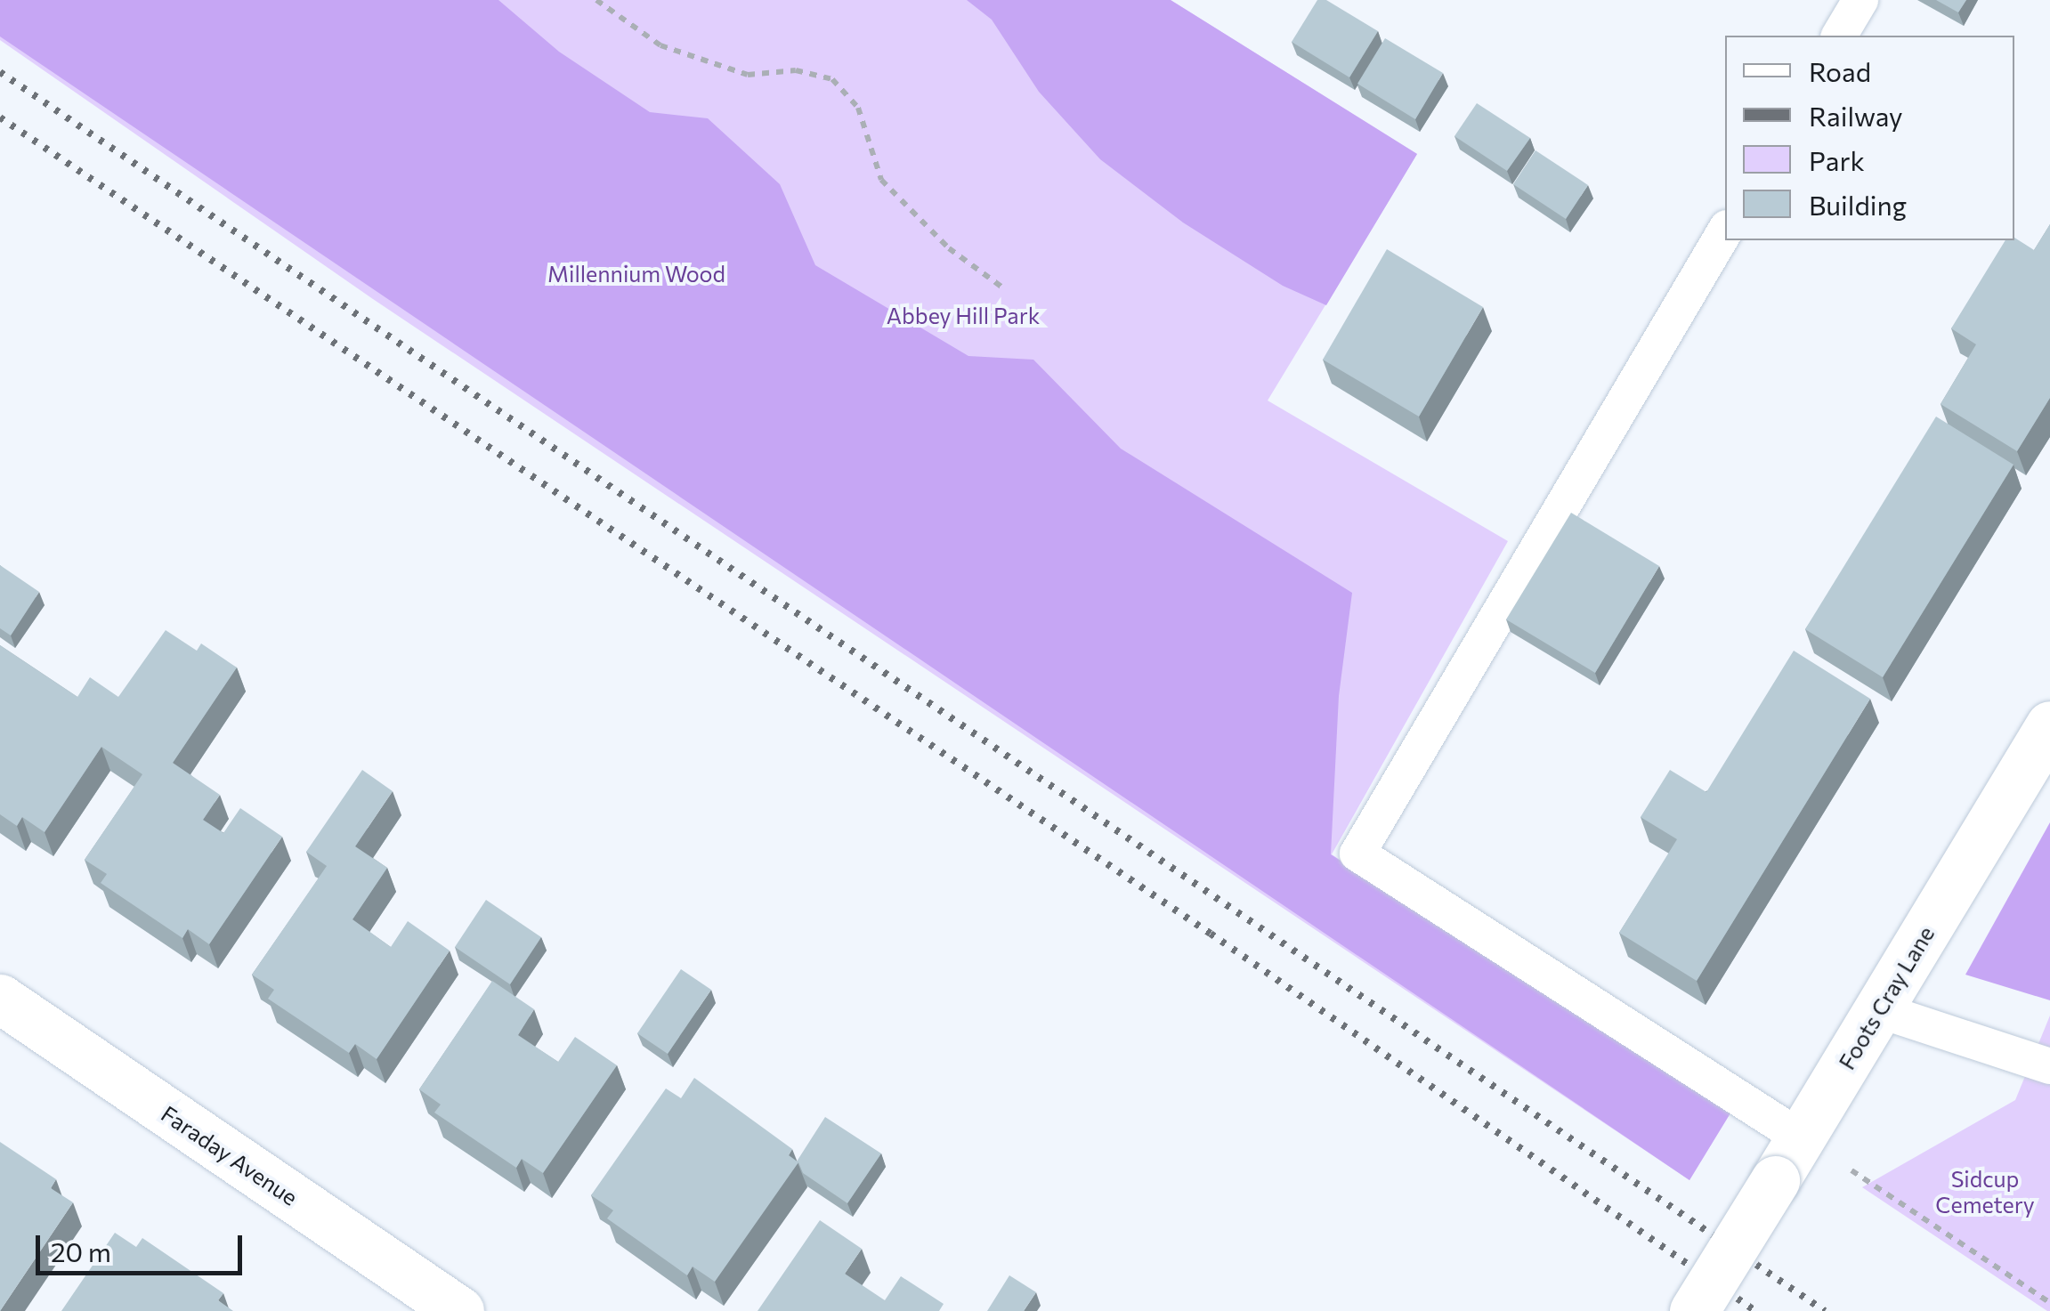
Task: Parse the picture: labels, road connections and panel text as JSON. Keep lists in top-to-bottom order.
{
  "streets": {
    "street": ["Foots Cray Lane", "Faraday Avenue"]
  },
  "parks": ["Millennium Wood", "Abbey Hill Park", "Sidcup Cemetery"],
  "legend": [
    "Road",
    "Railway",
    "Park",
    "Building"
  ],
  "scale_bar": "20 m"
}
